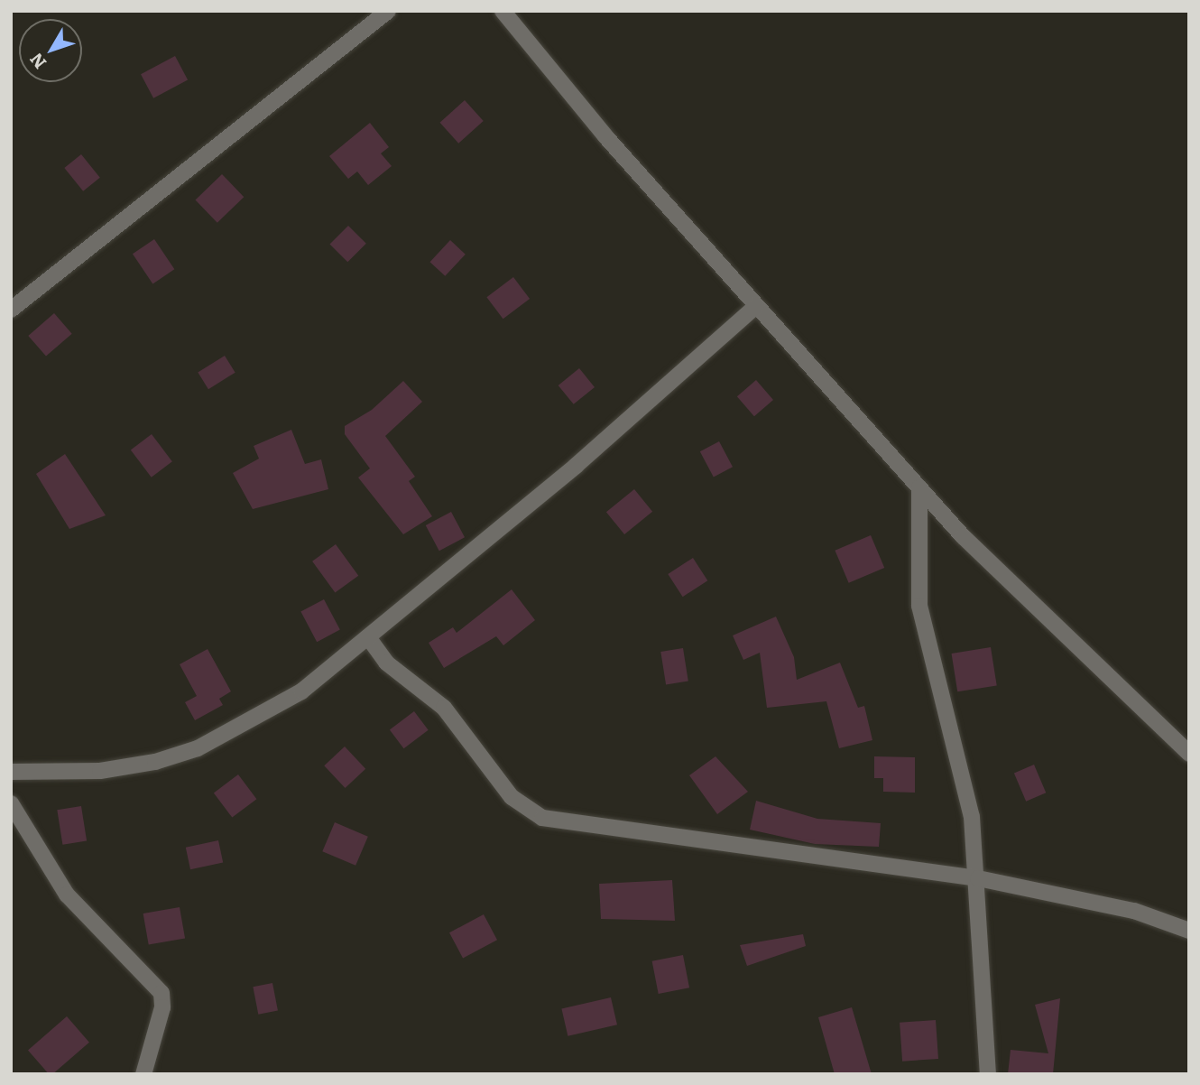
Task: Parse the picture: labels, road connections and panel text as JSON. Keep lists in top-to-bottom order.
{
  "north": "bottom left"
}
